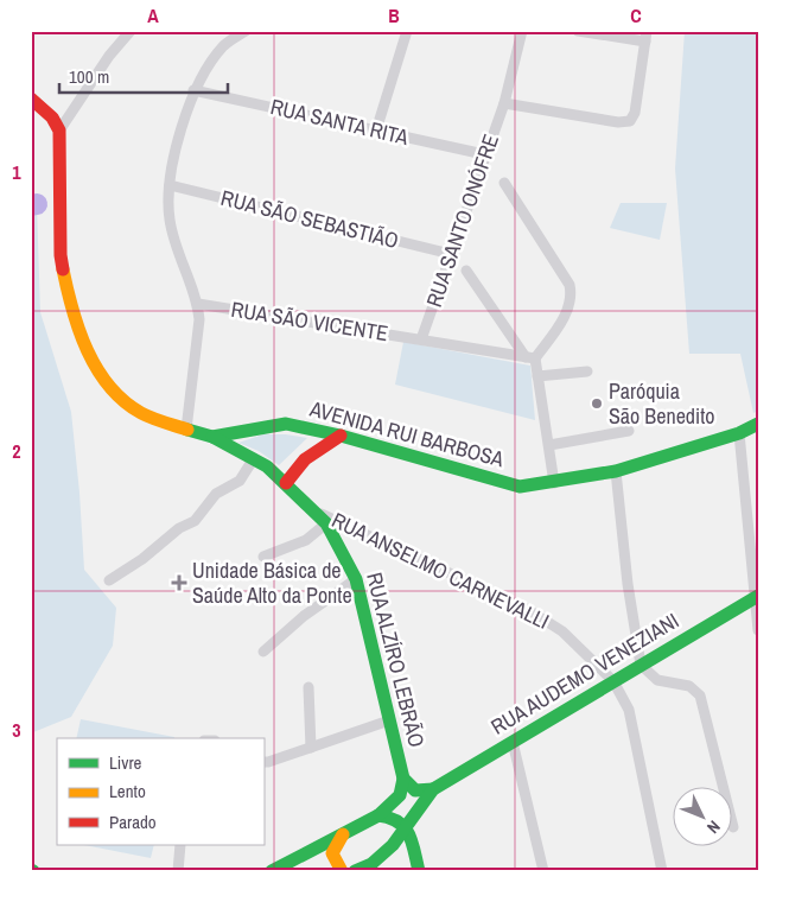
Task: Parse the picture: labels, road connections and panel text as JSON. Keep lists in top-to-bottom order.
{
  "streets": {
    "main road": ["AVENIDA RUI BARBOSA", "RUA ALZÍRO LEBRÃO", "RUA AUDEMO VENEZIANI"],
    "street": [
      "RUA SANTA RITA",
      "RUA SÃO SEBASTIÃO",
      "RUA SANTO ONÓFRE",
      "RUA SÃO VICENTE",
      "RUA ANSELMO CARNEVALLI"
    ]
  },
  "crossings": [
    ["RUA SANTA RITA", "RUA SANTO ONÓFRE"],
    ["RUA SÃO SEBASTIÃO", "RUA SANTO ONÓFRE"],
    ["RUA SANTO ONÓFRE", "RUA SÃO VICENTE"],
    ["AVENIDA RUI BARBOSA", "RUA ALZÍRO LEBRÃO"],
    ["RUA ANSELMO CARNEVALLI", "RUA ALZÍRO LEBRÃO"],
    ["RUA ANSELMO CARNEVALLI", "RUA AUDEMO VENEZIANI"]
  ],
  "places": {
    "other": ["Paróquia São Benedito"],
    "health": ["Unidade Básica de Saúde Alto da Ponte"]
  },
  "legend": ["Livre", "Lento", "Parado"],
  "scale_bar": "100 m",
  "north": "bottom right",
  "grid": {
    "columns": ["A", "B", "C"],
    "rows": ["1", "2", "3"]
  }
}
